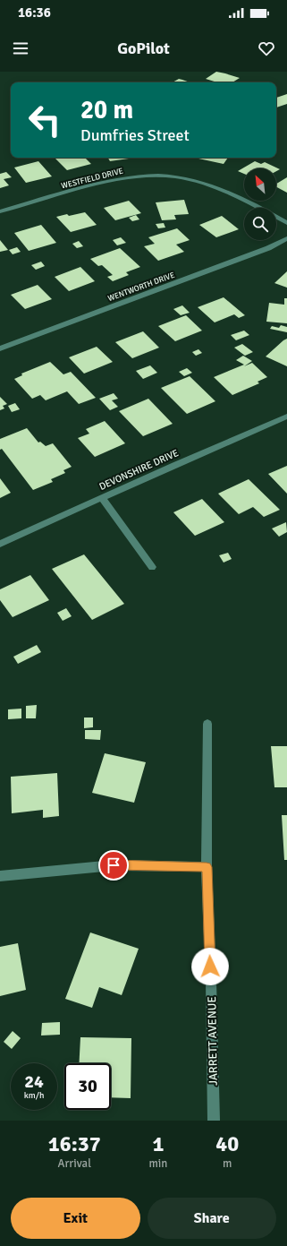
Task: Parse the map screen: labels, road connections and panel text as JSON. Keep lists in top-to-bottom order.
{
  "streets": {
    "street": [
      "WESTFIELD DRIVE",
      "WENTWORTH DRIVE",
      "DEVONSHIRE DRIVE",
      "JARRETT AVENUE"
    ]
  },
  "north": "top left",
  "page": {
    "status": "16:36",
    "header": "GoPilot",
    "turn": ["20 m", "Dumfries Street"],
    "speed": "24 km/h",
    "limit": "30",
    "eta": [
      "16:37",
      "Arrival",
      "1",
      "min",
      "40",
      "m"
    ],
    "buttons": ["Exit", "Share"]
  }
}
